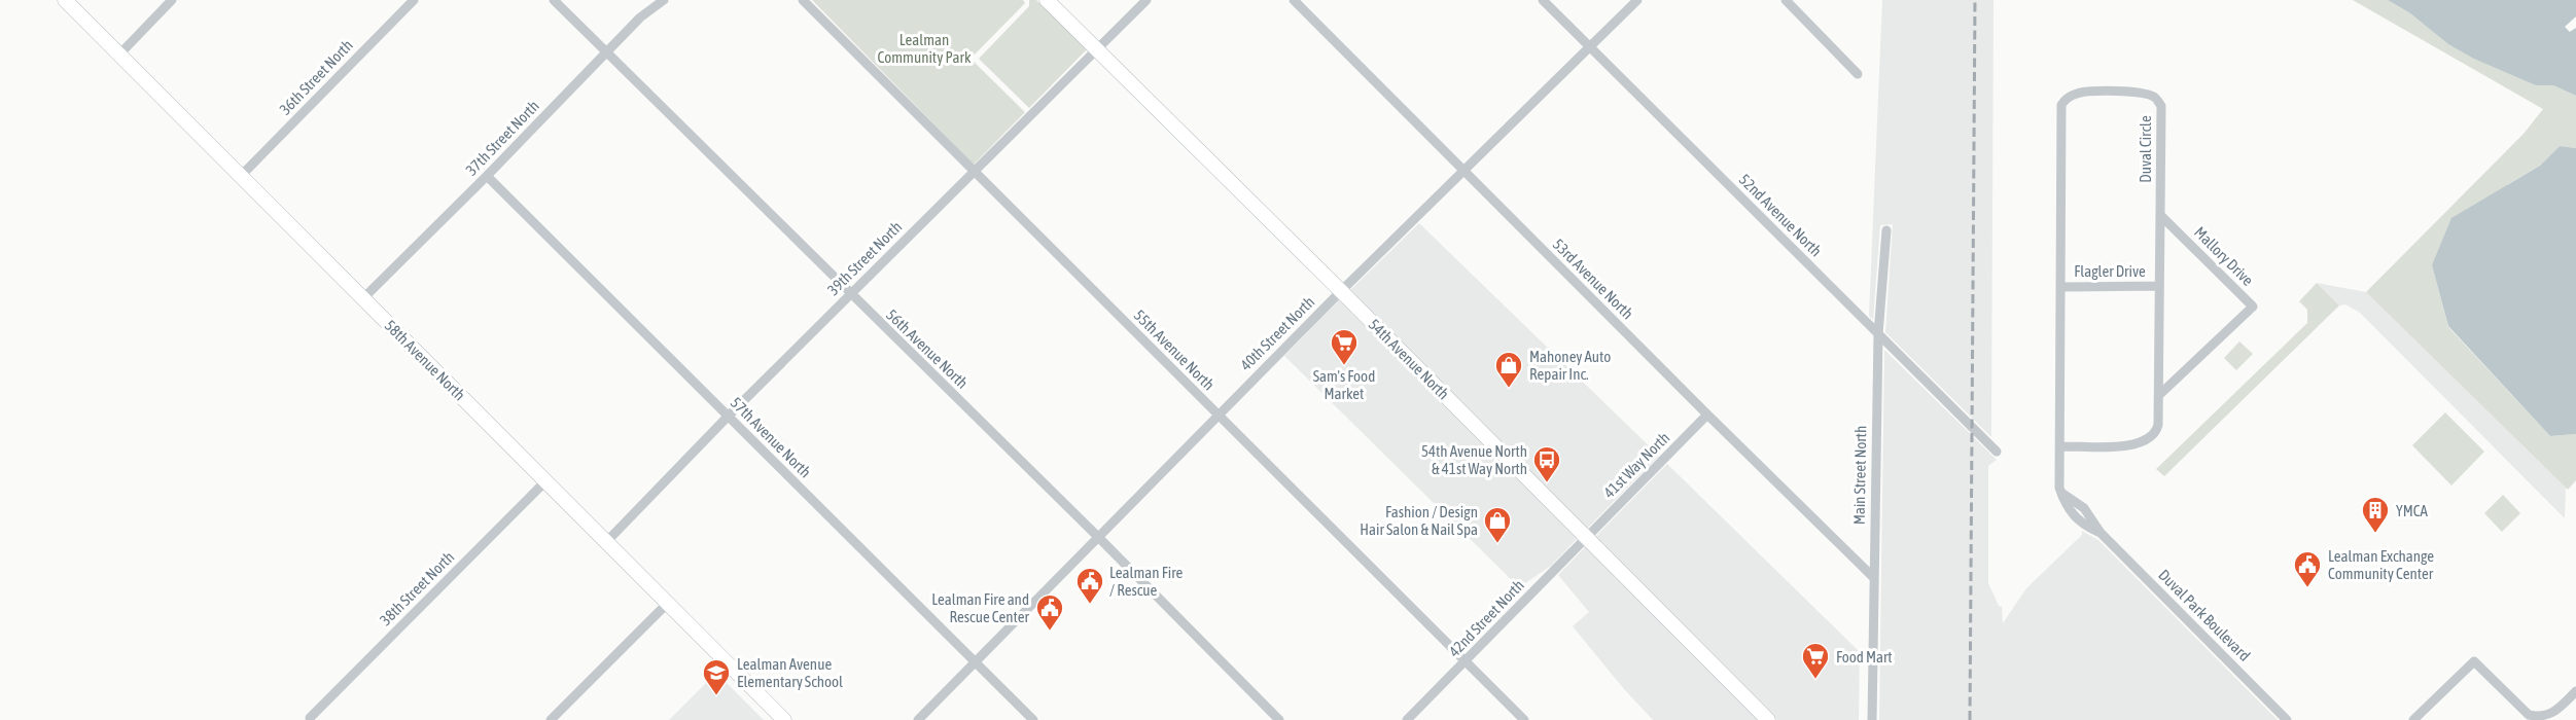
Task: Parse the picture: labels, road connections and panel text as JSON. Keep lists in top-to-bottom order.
{
  "streets": {
    "street": [
      "36th Street North",
      "37th Street North",
      "Duval Circle",
      "52nd Avenue North",
      "Mallory Drive",
      "39th Street North",
      "Flagler Drive",
      "53rd Avenue North",
      "40th Street North",
      "56th Avenue North",
      "55th Avenue North",
      "54th Avenue North",
      "58th Avenue North",
      "57th Avenue North",
      "41st Way North",
      "Main Street North",
      "38th Street North",
      "Duval Park Boulevard",
      "42nd Street North"
    ]
  },
  "crossings": [
    ["36th Street North", "58th Avenue North"],
    ["37th Street North", "56th Avenue North"],
    ["37th Street North", "58th Avenue North"],
    ["37th Street North", "57th Avenue North"],
    ["Duval Circle", "Mallory Drive"],
    ["Duval Circle", "Flagler Drive"],
    ["Duval Circle", "Duval Park Boulevard"],
    ["52nd Avenue North", "40th Street North"],
    ["52nd Avenue North", "Main Street North"],
    ["39th Street North", "56th Avenue North"],
    ["39th Street North", "55th Avenue North"],
    ["39th Street North", "54th Avenue North"],
    ["39th Street North", "58th Avenue North"],
    ["39th Street North", "57th Avenue North"],
    ["53rd Avenue North", "40th Street North"],
    ["53rd Avenue North", "41st Way North"],
    ["53rd Avenue North", "Main Street North"],
    ["40th Street North", "56th Avenue North"],
    ["40th Street North", "55th Avenue North"],
    ["40th Street North", "54th Avenue North"],
    ["40th Street North", "57th Avenue North"],
    ["55th Avenue North", "42nd Street North"],
    ["54th Avenue North", "41st Way North"],
    ["54th Avenue North", "42nd Street North"],
    ["58th Avenue North", "38th Street North"],
    ["41st Way North", "42nd Street North"]
  ],
  "parks": ["Lealman Community Park"],
  "places": {
    "supermarket": ["Sam's Food Market", "Food Mart"],
    "shop": ["Mahoney Auto Repair Inc.", "Fashion / Design Hair Salon & Nail Spa"],
    "bus stop": ["54th Avenue North & 41st Way North"],
    "building": ["YMCA"],
    "public building": ["Lealman Exchange Community Center", "Lealman Fire / Rescue", "Lealman Fire and Rescue Center"],
    "school or university": ["Lealman Avenue Elementary School"]
  }
}
